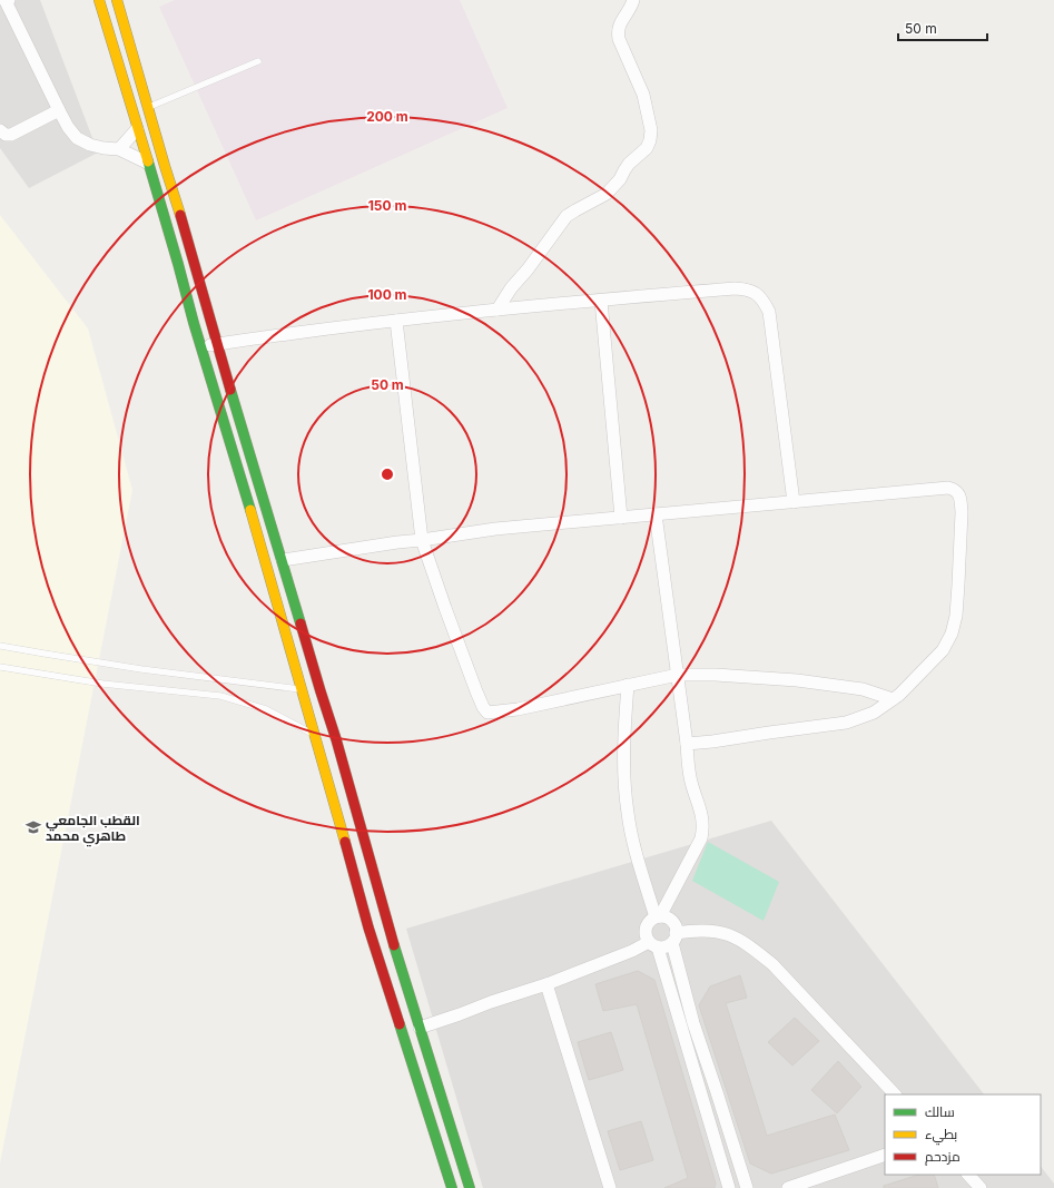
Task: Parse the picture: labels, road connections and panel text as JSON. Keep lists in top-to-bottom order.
{
  "places": {
    "school or university": ["القطب الجامعي طاهري محمد"]
  },
  "legend": ["سالك", "بطيء", "مزدحم"],
  "scale_bar": "50 m",
  "rings": [
    "200 m",
    "150 m",
    "100 m",
    "50 m"
  ]
}
